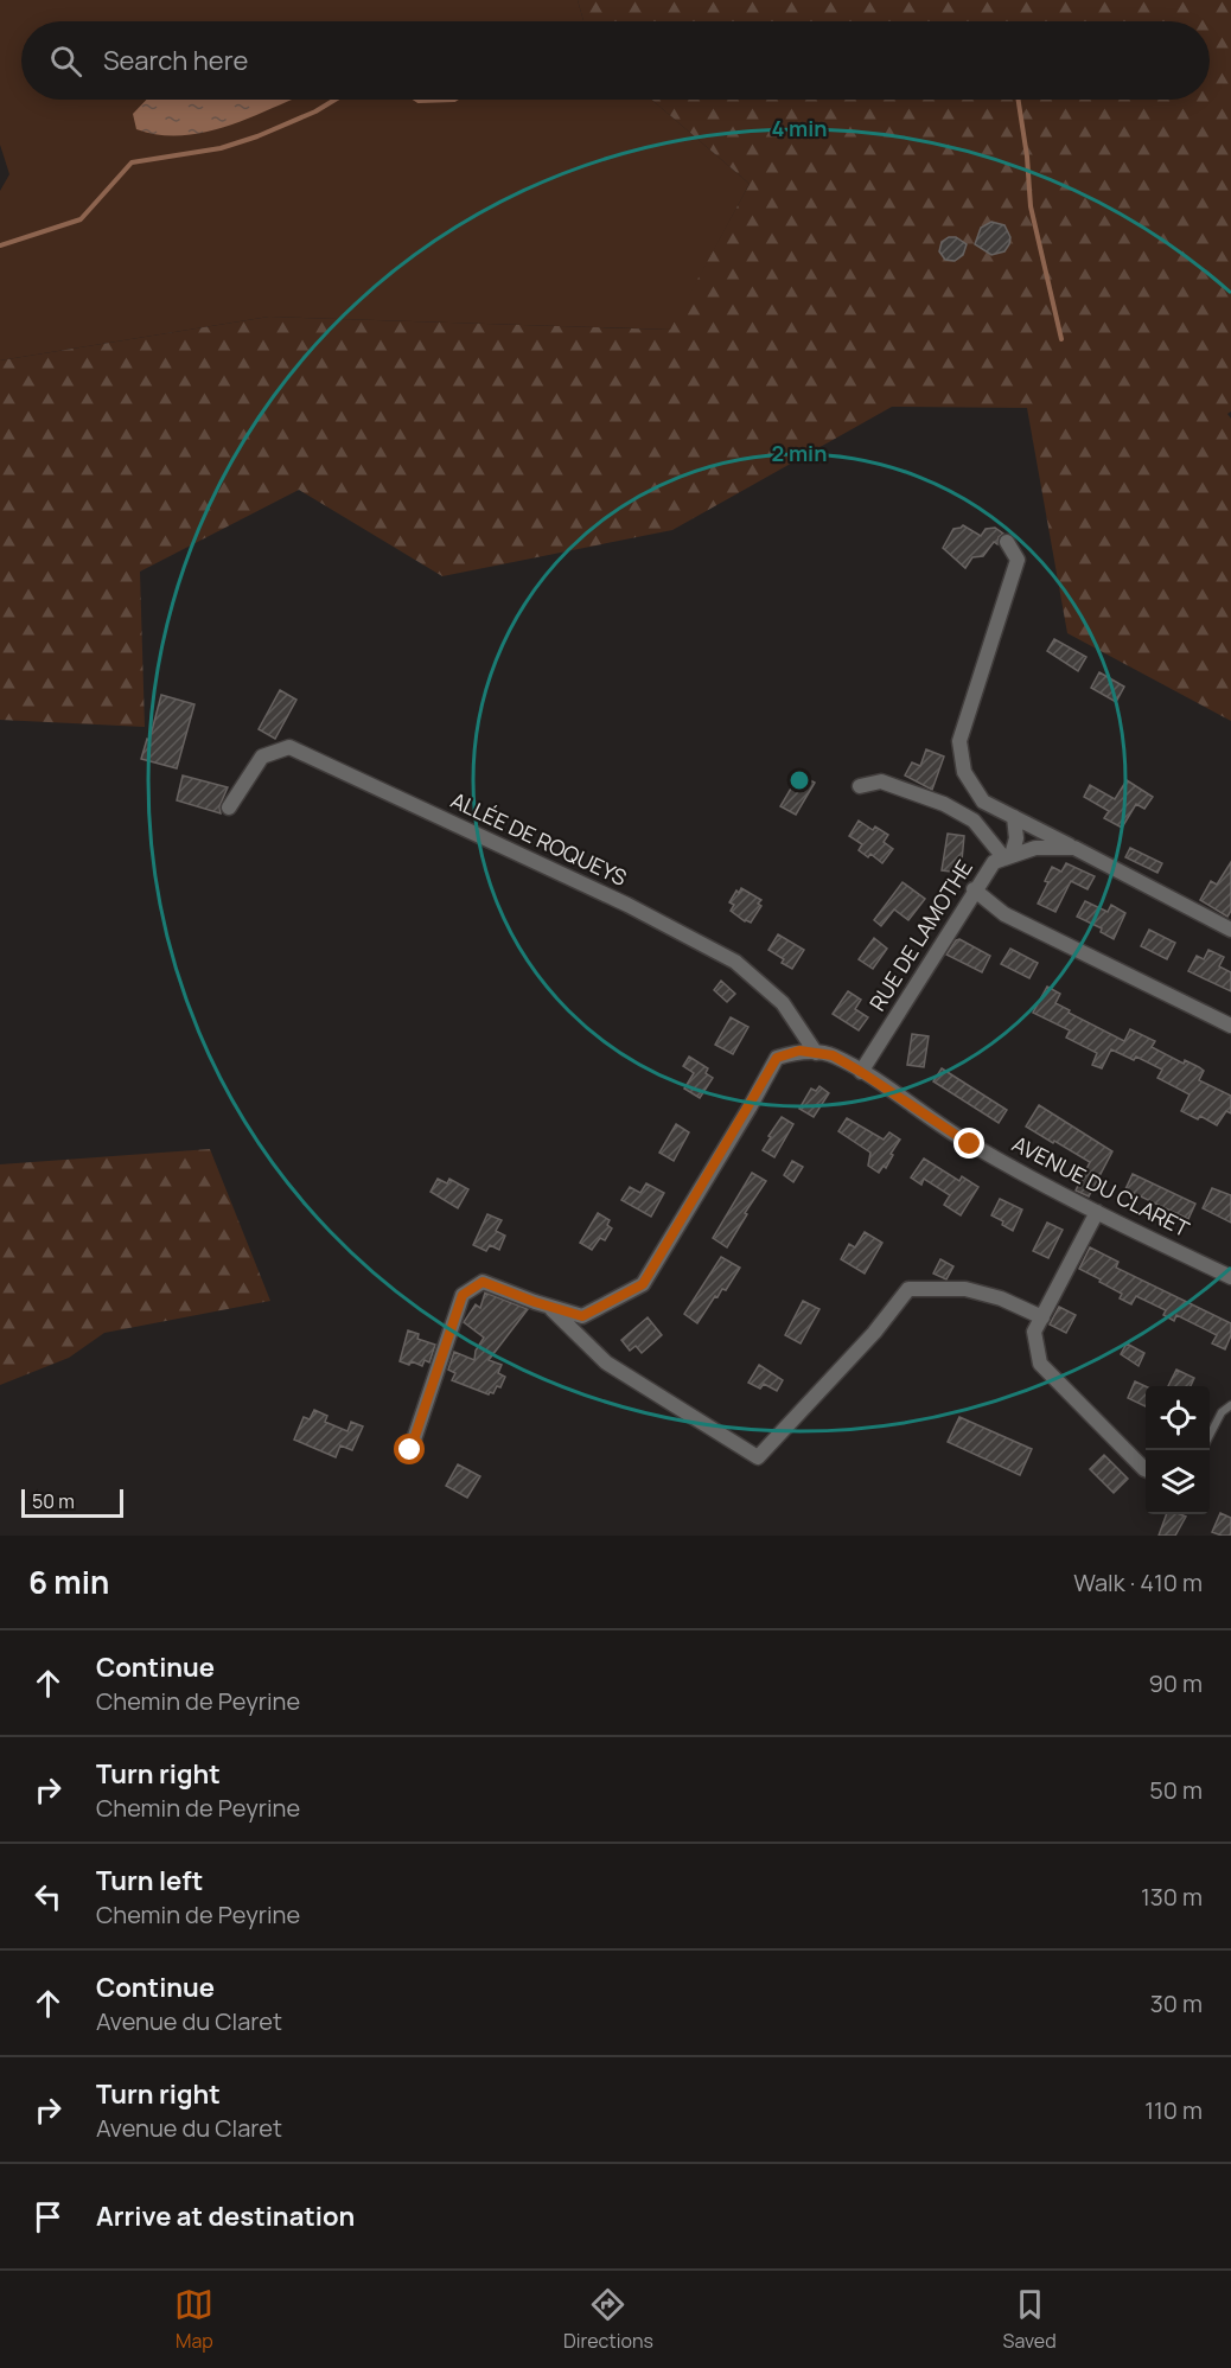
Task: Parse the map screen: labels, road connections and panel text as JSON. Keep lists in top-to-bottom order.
{
  "streets": {
    "street": ["ALLÉE DE ROQUEYS", "RUE DE LAMOTHE", "AVENUE DU CLARET"]
  },
  "crossings": [
    ["ALLÉE DE ROQUEYS", "AVENUE DU CLARET"],
    ["RUE DE LAMOTHE", "AVENUE DU CLARET"]
  ],
  "scale_bar": "50 m",
  "page": {
    "search": "Search here",
    "scale": "50 m",
    "heading": ["6 min", "Walk · 410 m"],
    "list": [
      ["Continue", "Chemin de Peyrine", "90 m"],
      ["Turn right", "Chemin de Peyrine", "50 m"],
      ["Turn left", "Chemin de Peyrine", "130 m"],
      ["Continue", "Avenue du Claret", "30 m"],
      ["Turn right", "Avenue du Claret", "110 m"],
      "Arrive at destination"
    ],
    "nav": ["Map", "Directions", "Saved"]
  },
  "rings": ["4 min", "2 min"]
}
